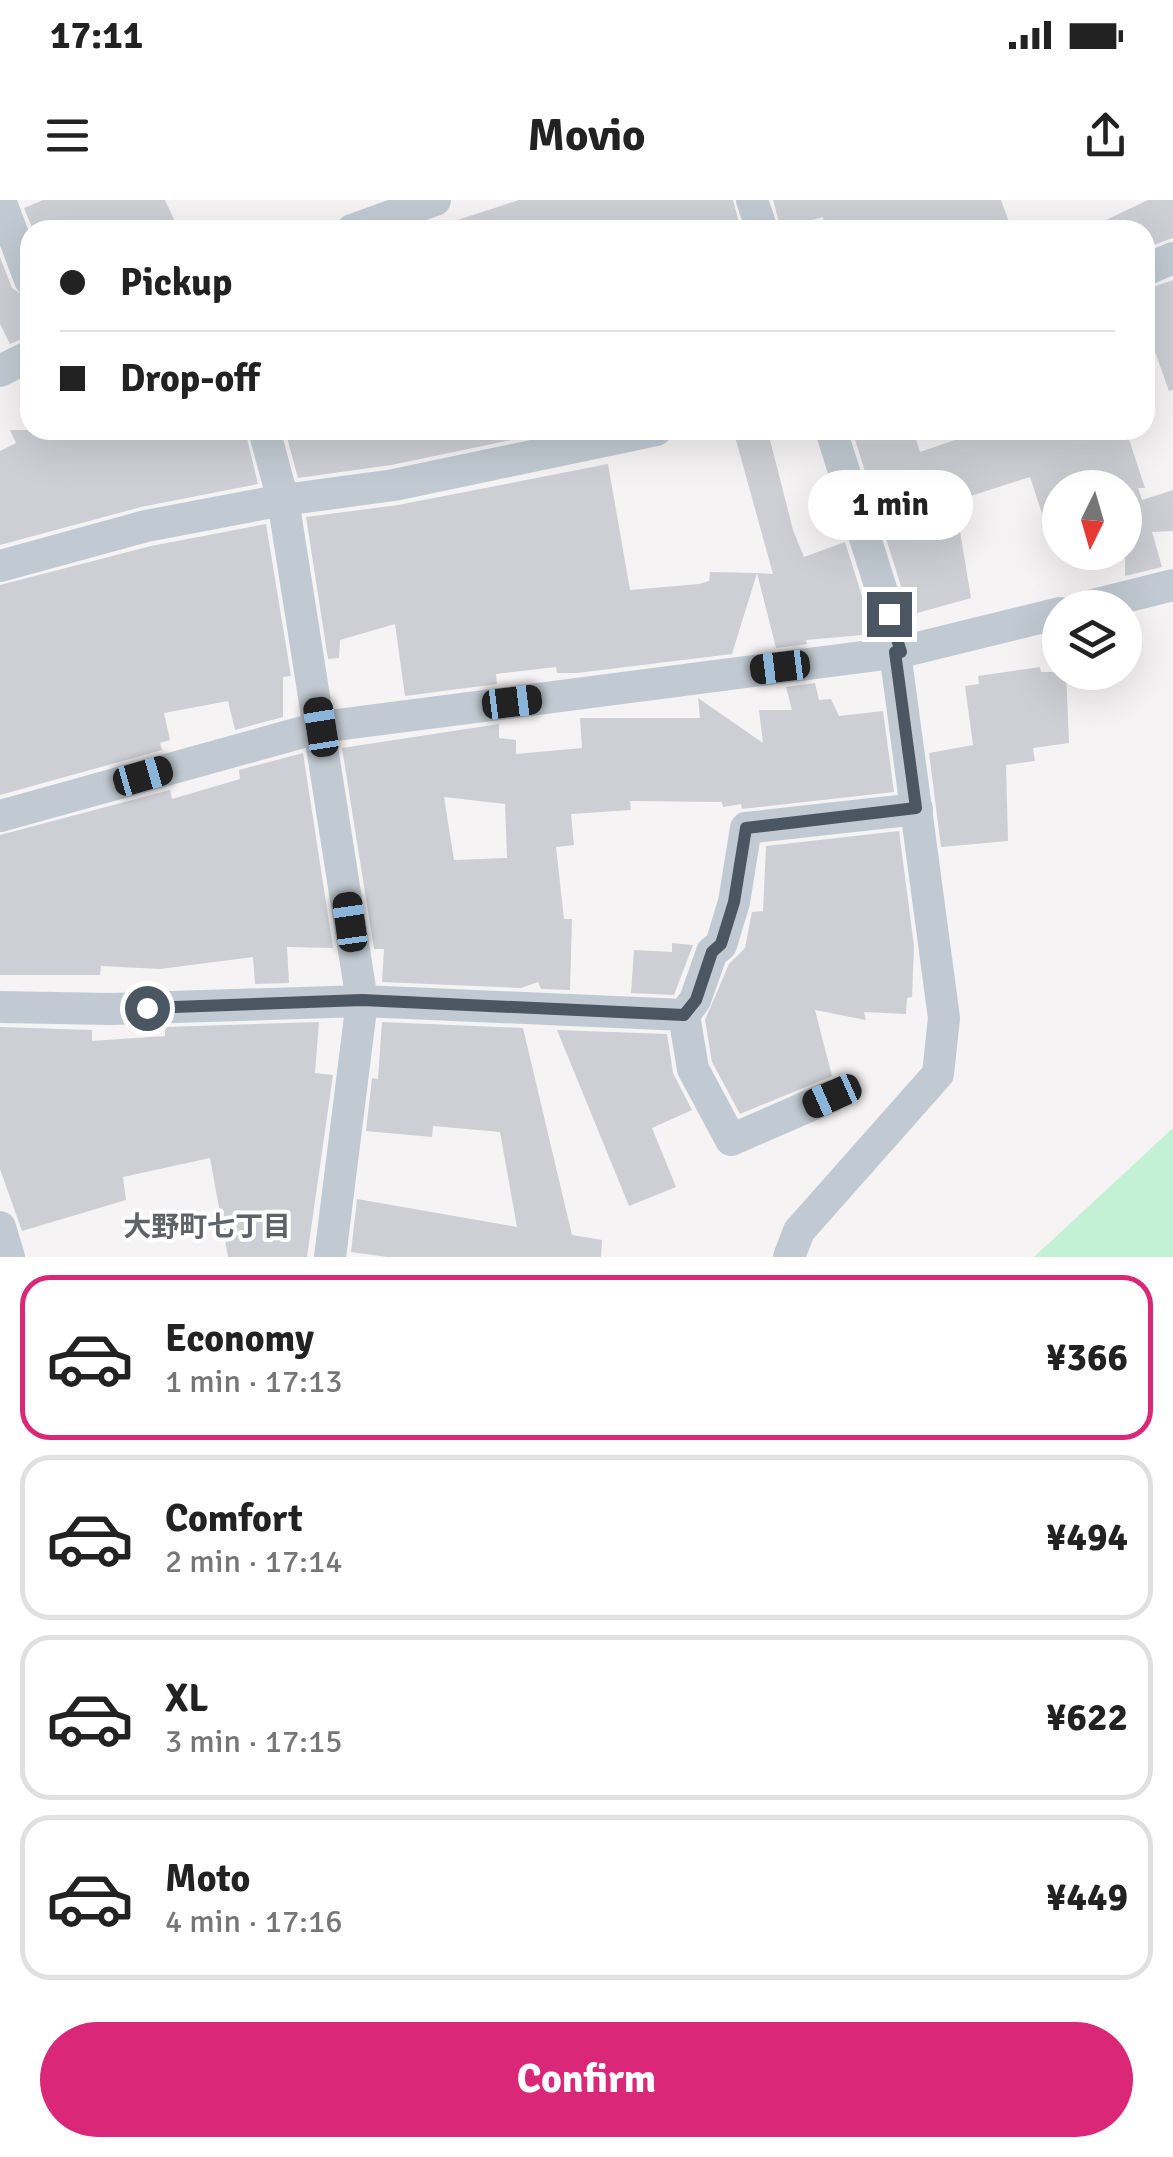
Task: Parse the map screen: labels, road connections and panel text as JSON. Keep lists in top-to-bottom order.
{
  "districts": ["大野町七丁目"],
  "north": "bottom",
  "page": {
    "status": "17:11",
    "header": "Movio",
    "banner": ["Pickup", "Drop-off"],
    "bubble": "1 min",
    "list": [
      {
        "name": "Economy",
        "note": "1 min · 17:13",
        "value": "¥366"
      },
      {
        "name": "Comfort",
        "note": "2 min · 17:14",
        "value": "¥494"
      },
      {
        "name": "XL",
        "note": "3 min · 17:15",
        "value": "¥622"
      },
      {
        "name": "Moto",
        "note": "4 min · 17:16",
        "value": "¥449"
      }
    ],
    "buttons": "Confirm"
  }
}
